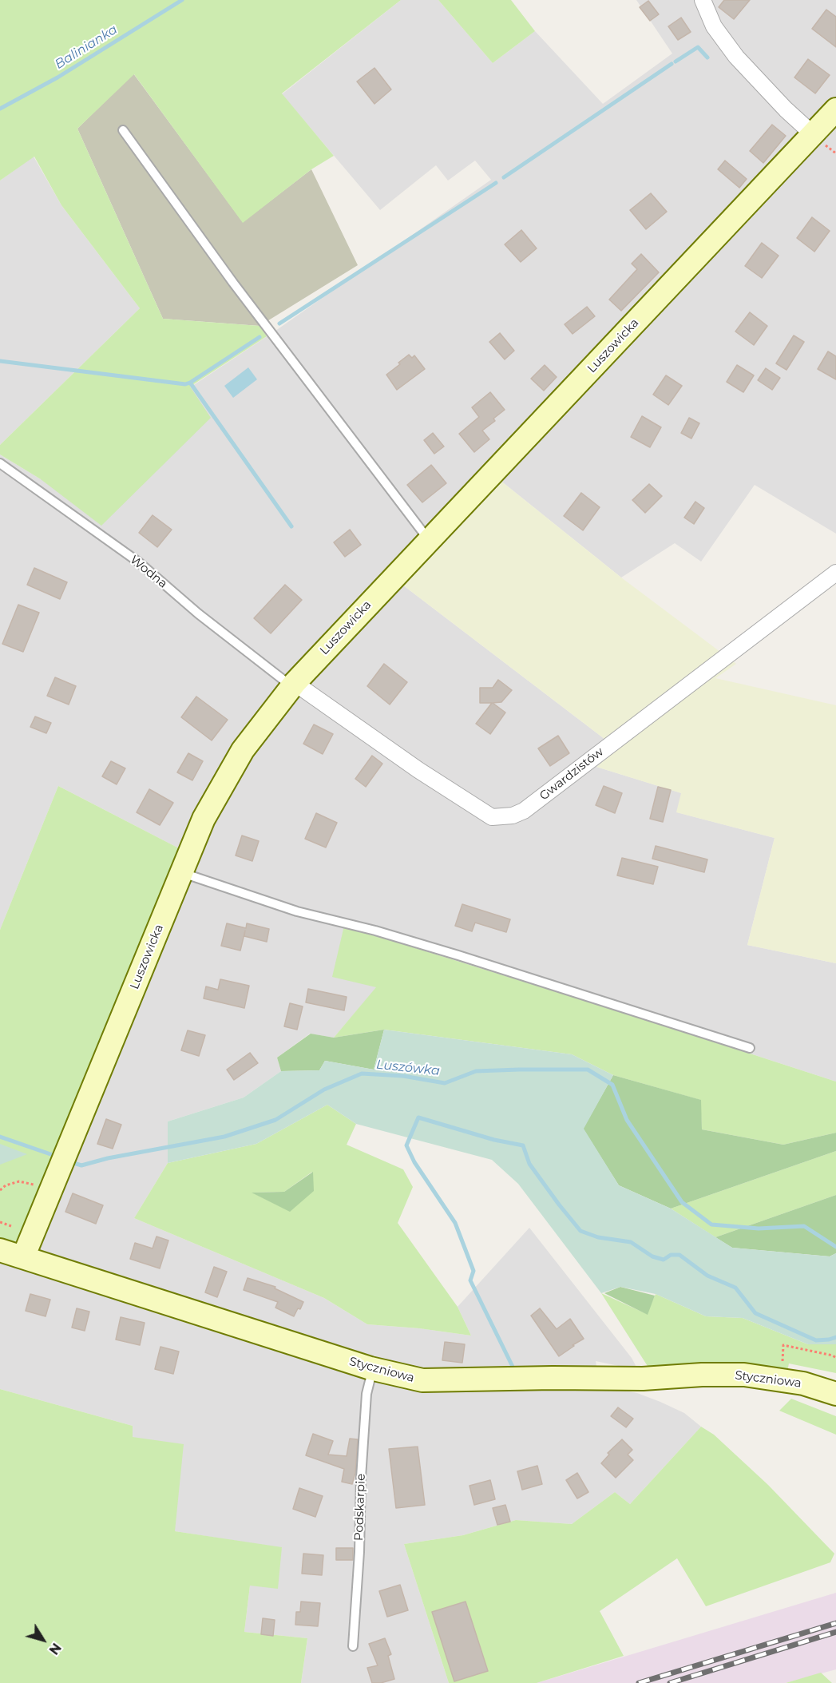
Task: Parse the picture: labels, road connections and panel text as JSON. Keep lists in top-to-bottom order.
{
  "streets": {
    "street": ["Luszowicka", "Gwardzistów", "Styczniowa"],
    "lane": ["Wodna", "Podskarpie"]
  },
  "crossings": [
    ["Luszowicka", "Wodna"],
    ["Luszowicka", "Gwardzistów"],
    ["Luszowicka", "Styczniowa"],
    ["Wodna", "Gwardzistów"],
    ["Styczniowa", "Podskarpie"]
  ],
  "water": ["Balinianka", "Luszówka"],
  "north": "bottom right"
}
